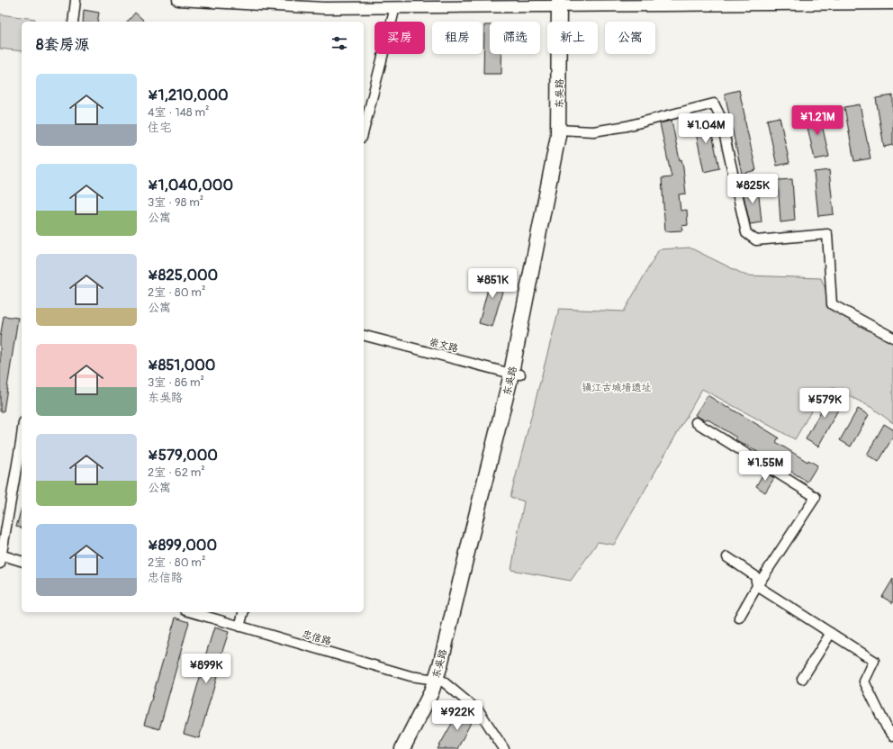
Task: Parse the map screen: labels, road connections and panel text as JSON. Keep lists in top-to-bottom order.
{
  "streets": {
    "main road": ["东吴路"],
    "street": ["崇文路", "忠信路"]
  },
  "crossings": [
    ["东吴路", "崇文路"],
    ["东吴路", "忠信路"]
  ],
  "parks": ["镇江古城墙遗址"],
  "page": {
    "chip": [
      "买房",
      "租房",
      "筛选",
      "新上",
      "公寓"
    ],
    "heading": "8套房源",
    "list": [
      {
        "name": "¥1,210,000",
        "note": "4室 · 148 m² · 住宅"
      },
      {
        "name": "¥1,040,000",
        "note": "3室 · 98 m² · 公寓"
      },
      {
        "name": "¥825,000",
        "note": "2室 · 80 m² · 公寓"
      },
      {
        "name": "¥851,000",
        "note": "3室 · 86 m² · 东吴路"
      },
      {
        "name": "¥579,000",
        "note": "2室 · 62 m² · 公寓"
      },
      {
        "name": "¥899,000",
        "note": "2室 · 80 m² · 忠信路"
      }
    ],
    "price": [
      "¥1.21M",
      "¥1.04M",
      "¥825K",
      "¥851K",
      "¥579K",
      "¥1.55M",
      "¥899K",
      "¥922K"
    ]
  }
}
